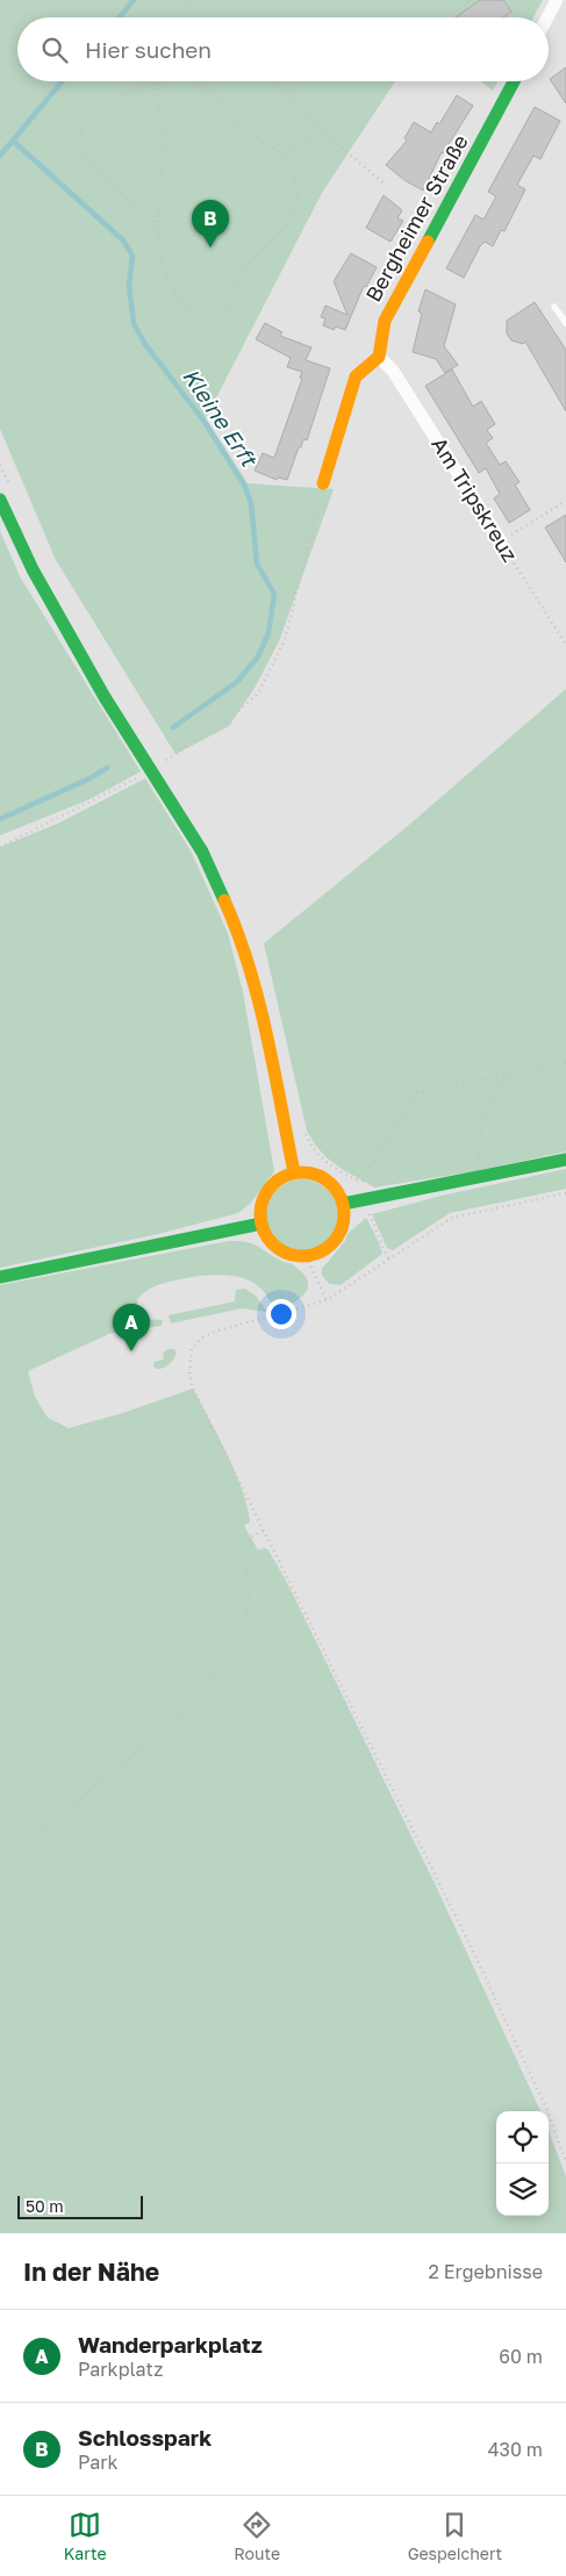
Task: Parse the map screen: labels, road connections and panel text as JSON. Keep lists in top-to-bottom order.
{
  "streets": {
    "street": ["Bergheimer Straße", "Am Tripskreuz"]
  },
  "crossings": [
    ["Bergheimer Straße", "Am Tripskreuz"]
  ],
  "water": ["Kleine Erft"],
  "scale_bar": "50 m",
  "page": {
    "search": "Hier suchen",
    "pins": ["B", "A"],
    "scale": "50 m",
    "heading": ["In der Nähe", "2 Ergebnisse"],
    "list": [
      {
        "mark": "A",
        "name": "Wanderparkplatz",
        "note": "Parkplatz",
        "value": "60 m"
      },
      {
        "mark": "B",
        "name": "Schlosspark",
        "note": "Park",
        "value": "430 m"
      }
    ],
    "nav": ["Karte", "Route", "Gespeichert"]
  }
}
